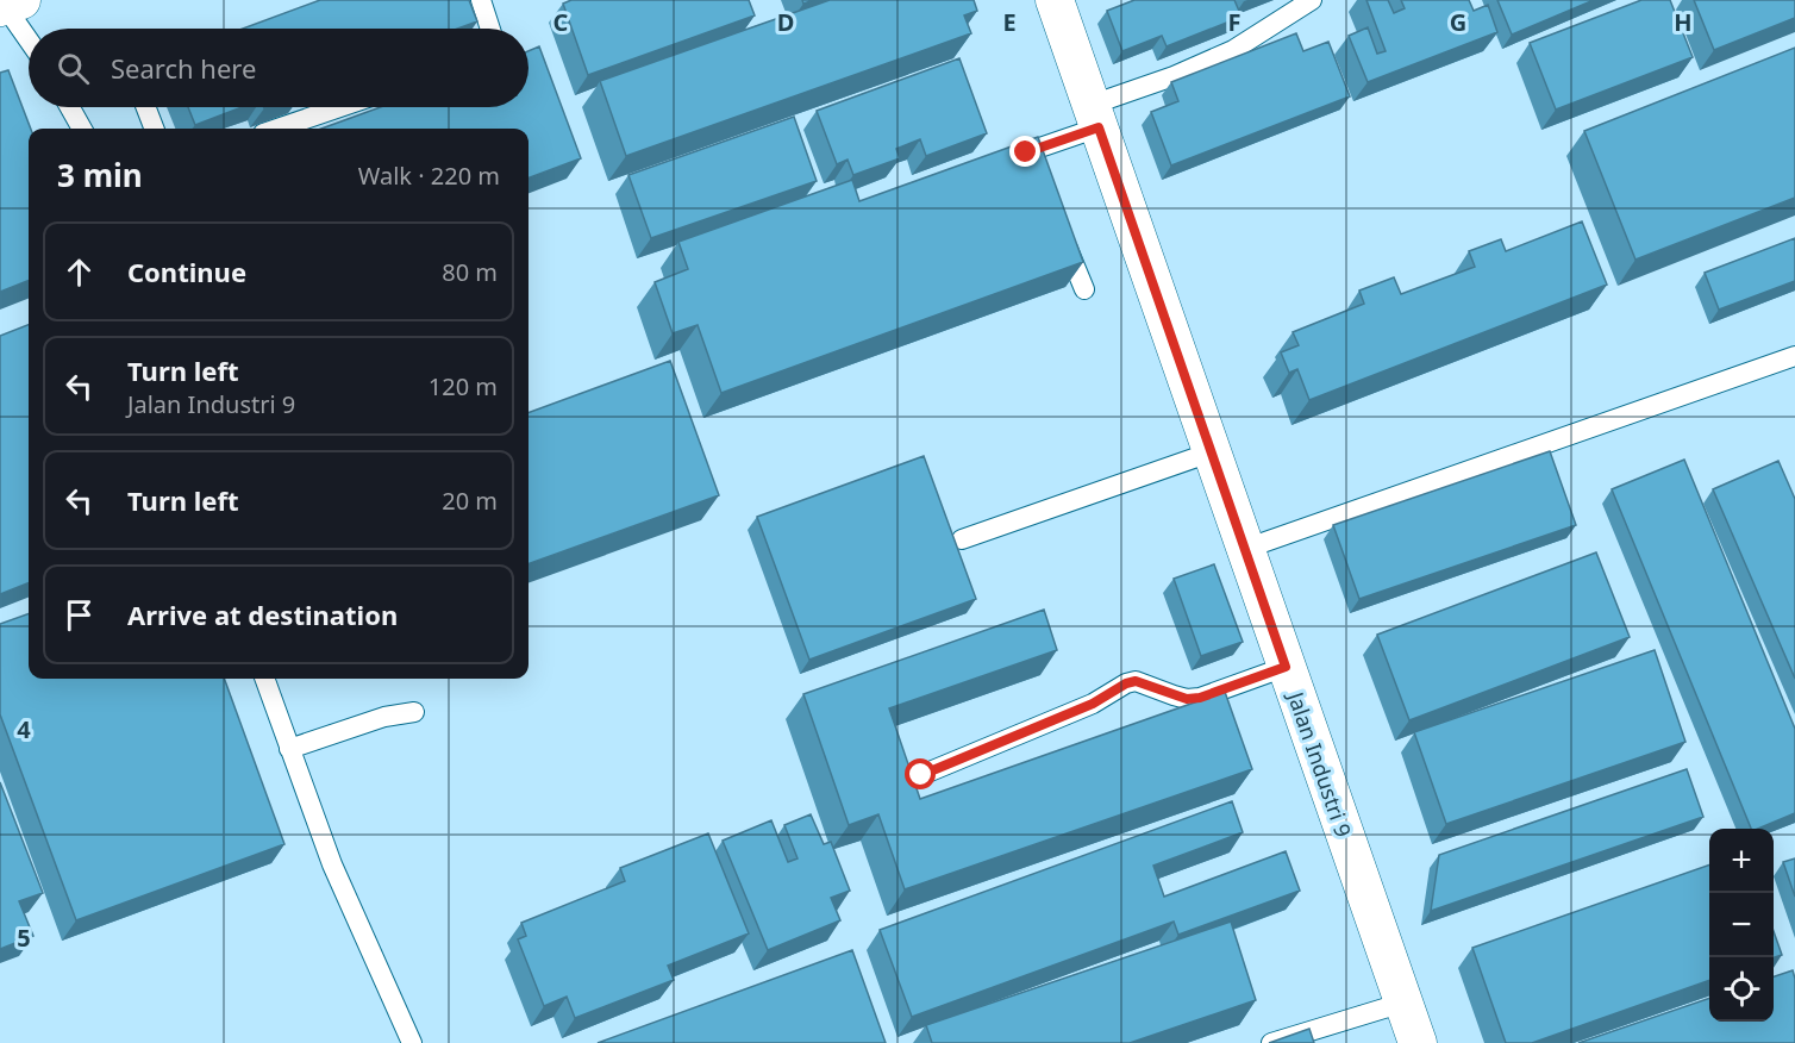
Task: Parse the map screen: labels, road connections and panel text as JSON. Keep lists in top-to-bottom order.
{
  "streets": {
    "street": ["Jalan Industri 9"]
  },
  "page": {
    "search": "Search here",
    "heading": ["3 min", "Walk · 220 m"],
    "list": [
      ["Continue", "80 m"],
      ["Turn left", "Jalan Industri 9", "120 m"],
      ["Turn left", "20 m"],
      "Arrive at destination"
    ],
    "map_buttons": ["+", "−"]
  },
  "grid": {
    "columns": [
      "C",
      "D",
      "E",
      "F",
      "G",
      "H"
    ],
    "rows": ["4", "5"]
  }
}
